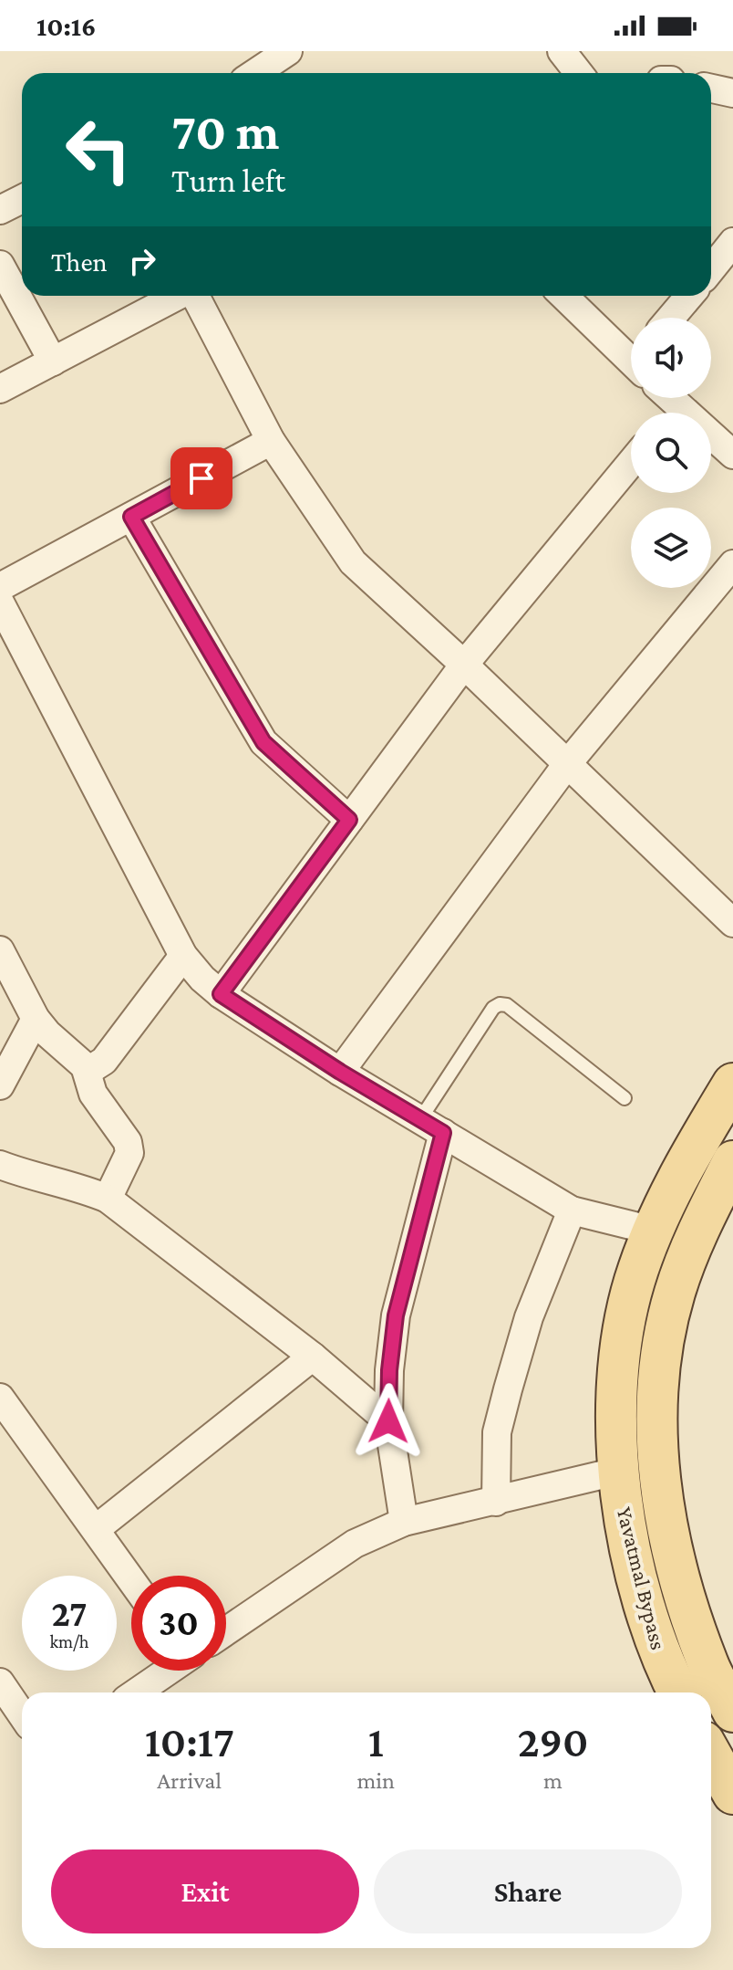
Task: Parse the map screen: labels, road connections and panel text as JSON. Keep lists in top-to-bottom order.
{
  "streets": {
    "main road": ["Yavatmal Bypass"]
  },
  "page": {
    "status": "10:16",
    "turn": ["70 m", "Turn left"],
    "then": "Then",
    "speed": "27 km/h",
    "limit": "30",
    "eta": [
      "10:17",
      "Arrival",
      "1",
      "min",
      "290",
      "m"
    ],
    "buttons": ["Exit", "Share"]
  }
}
